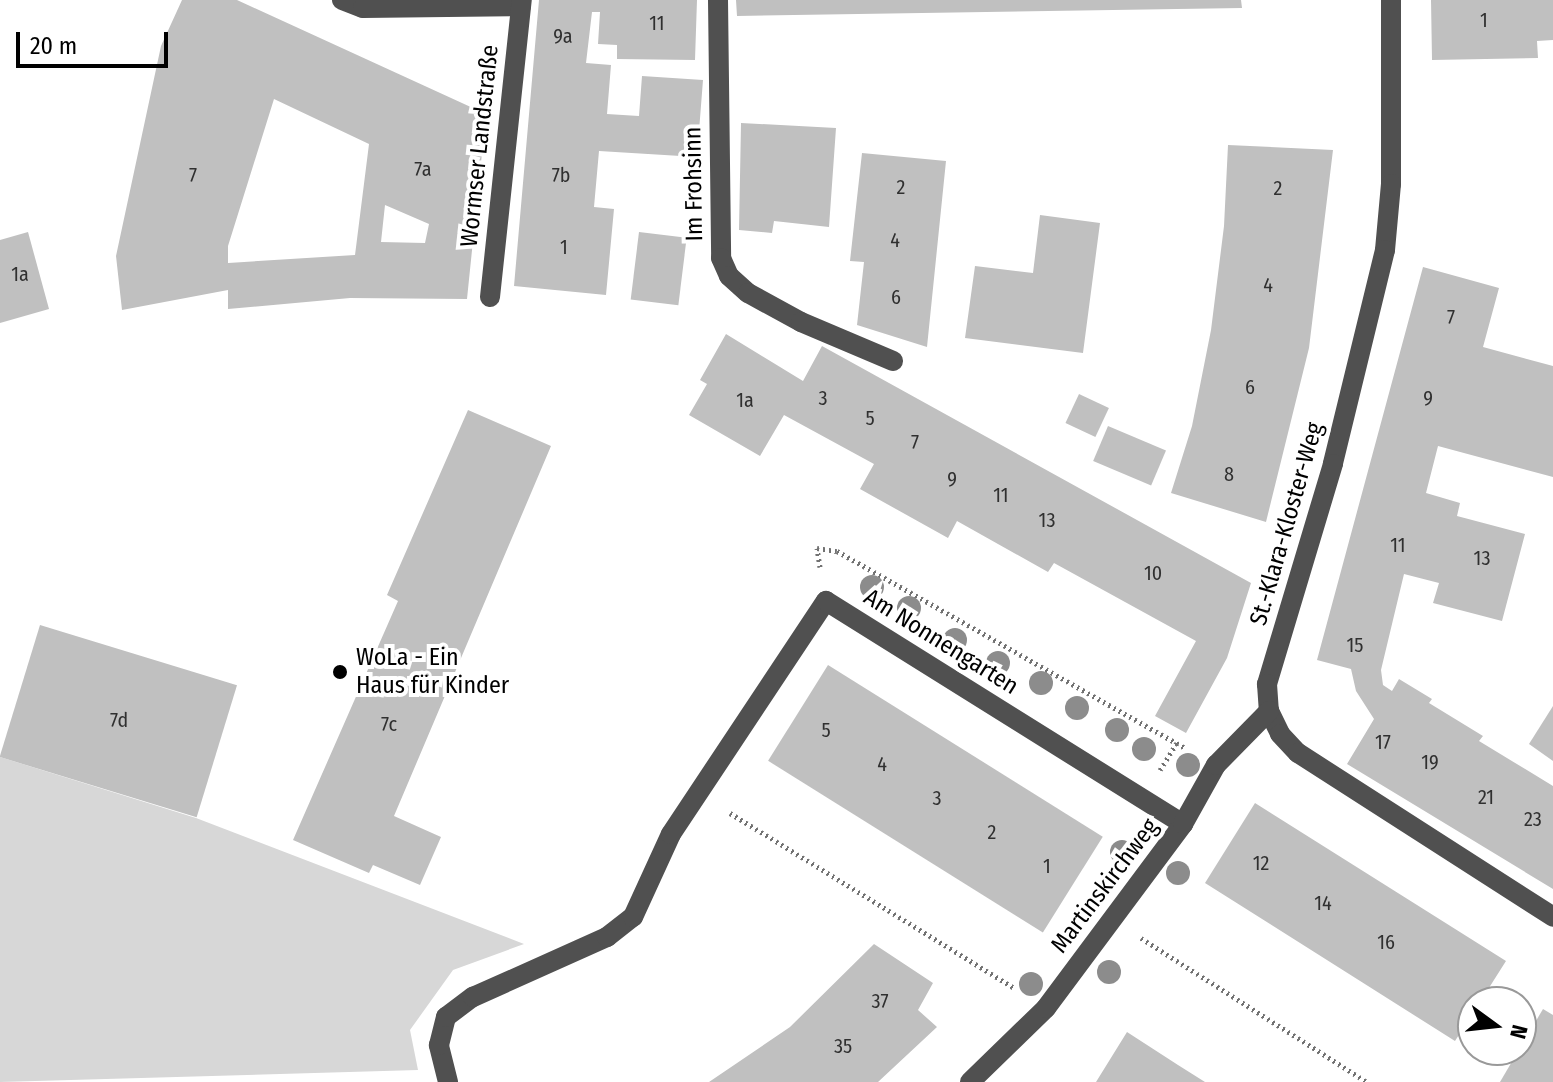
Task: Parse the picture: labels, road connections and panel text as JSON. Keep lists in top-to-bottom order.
{
  "streets": {
    "street": [
      "Wormser Landstraße",
      "Im Frohsinn",
      "St.-Klara-Kloster-Weg",
      "Am Nonnengarten",
      "Martinskirchweg"
    ]
  },
  "crossings": [
    ["St.-Klara-Kloster-Weg", "Martinskirchweg"],
    ["Am Nonnengarten", "Martinskirchweg"]
  ],
  "places": ["WoLa - Ein Haus für Kinder"],
  "house_numbers": [
    "1",
    "11",
    "9a",
    "7a",
    "7",
    "7b",
    "2",
    "2",
    "4",
    "1",
    "1a",
    "4",
    "6",
    "7",
    "6",
    "3",
    "9",
    "1a",
    "5",
    "7",
    "8",
    "9",
    "11",
    "13",
    "11",
    "13",
    "10",
    "15",
    "7d",
    "7c",
    "5",
    "17",
    "19",
    "4",
    "21",
    "3",
    "23",
    "2",
    "12",
    "1",
    "14",
    "16",
    "37",
    "35"
  ],
  "scale_bar": "20 m",
  "north": "right"
}
